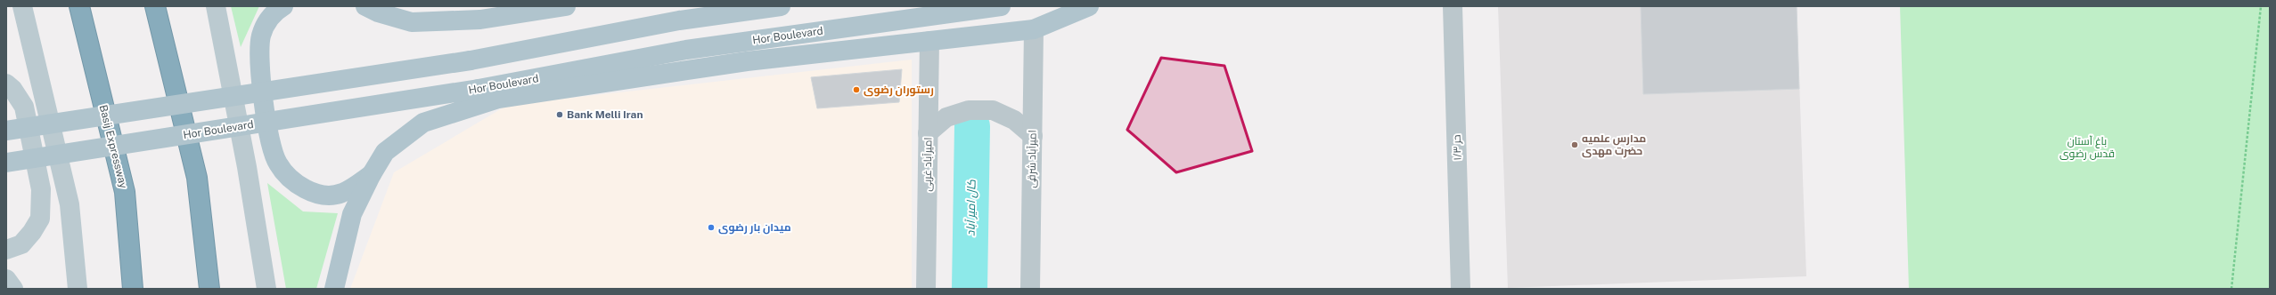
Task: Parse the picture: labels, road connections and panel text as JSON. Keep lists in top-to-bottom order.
{
  "streets": {
    "highway": ["Basij Expressway"],
    "main road": ["Hor Boulevard"],
    "street": ["حر ۱/۳", "امیرآباد شرقی", "امیرآباد غربی"]
  },
  "water": ["کال امیر آباد"],
  "parks": ["باغ آستان قدس رضوی"],
  "places": [
    "رستوران رضوی",
    "Bank Melli Iran",
    "مدارس علمیه حضرت مهدی",
    "میدان بار رضوی"
  ]
}
